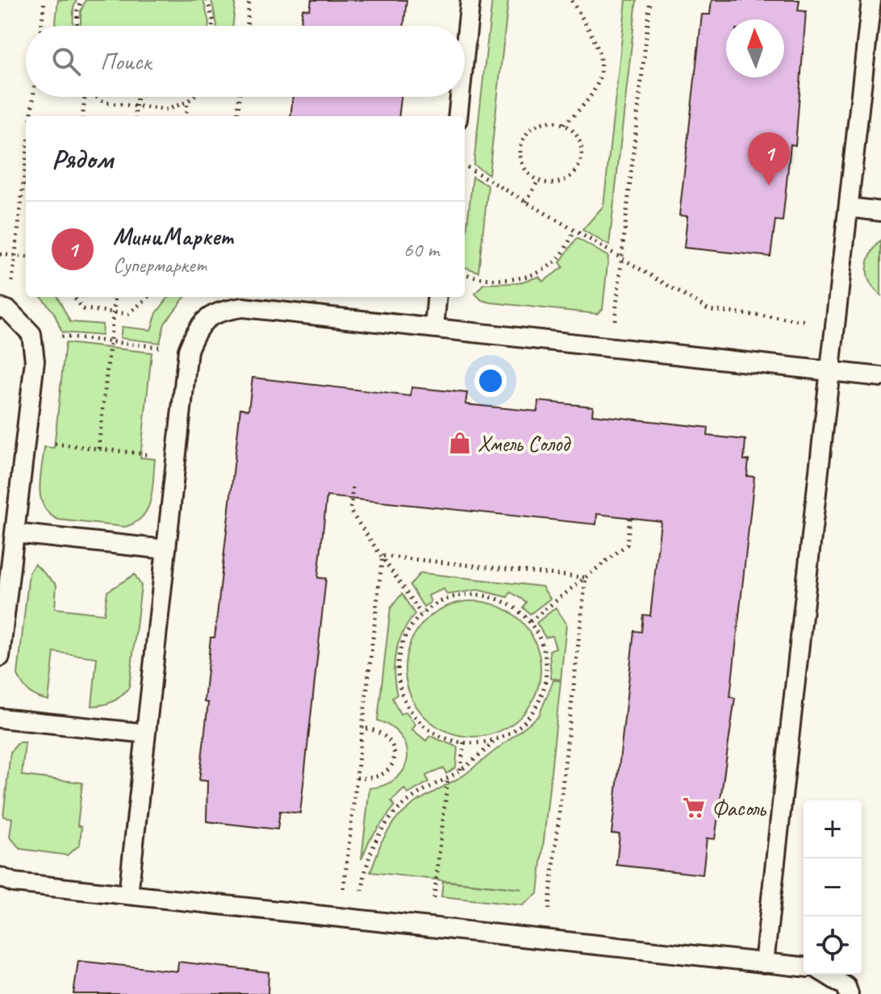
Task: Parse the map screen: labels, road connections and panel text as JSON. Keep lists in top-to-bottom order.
{
  "places": {
    "shop": ["Хмель Солод"],
    "supermarket": ["Фасоль"]
  },
  "north": "top",
  "page": {
    "search": "Поиск",
    "heading": "Рядом",
    "pins": "1",
    "list": [
      {
        "mark": "1",
        "name": "МиниМаркет",
        "note": "Супермаркет",
        "value": "60 m"
      }
    ],
    "map_buttons": ["+", "−"]
  }
}
